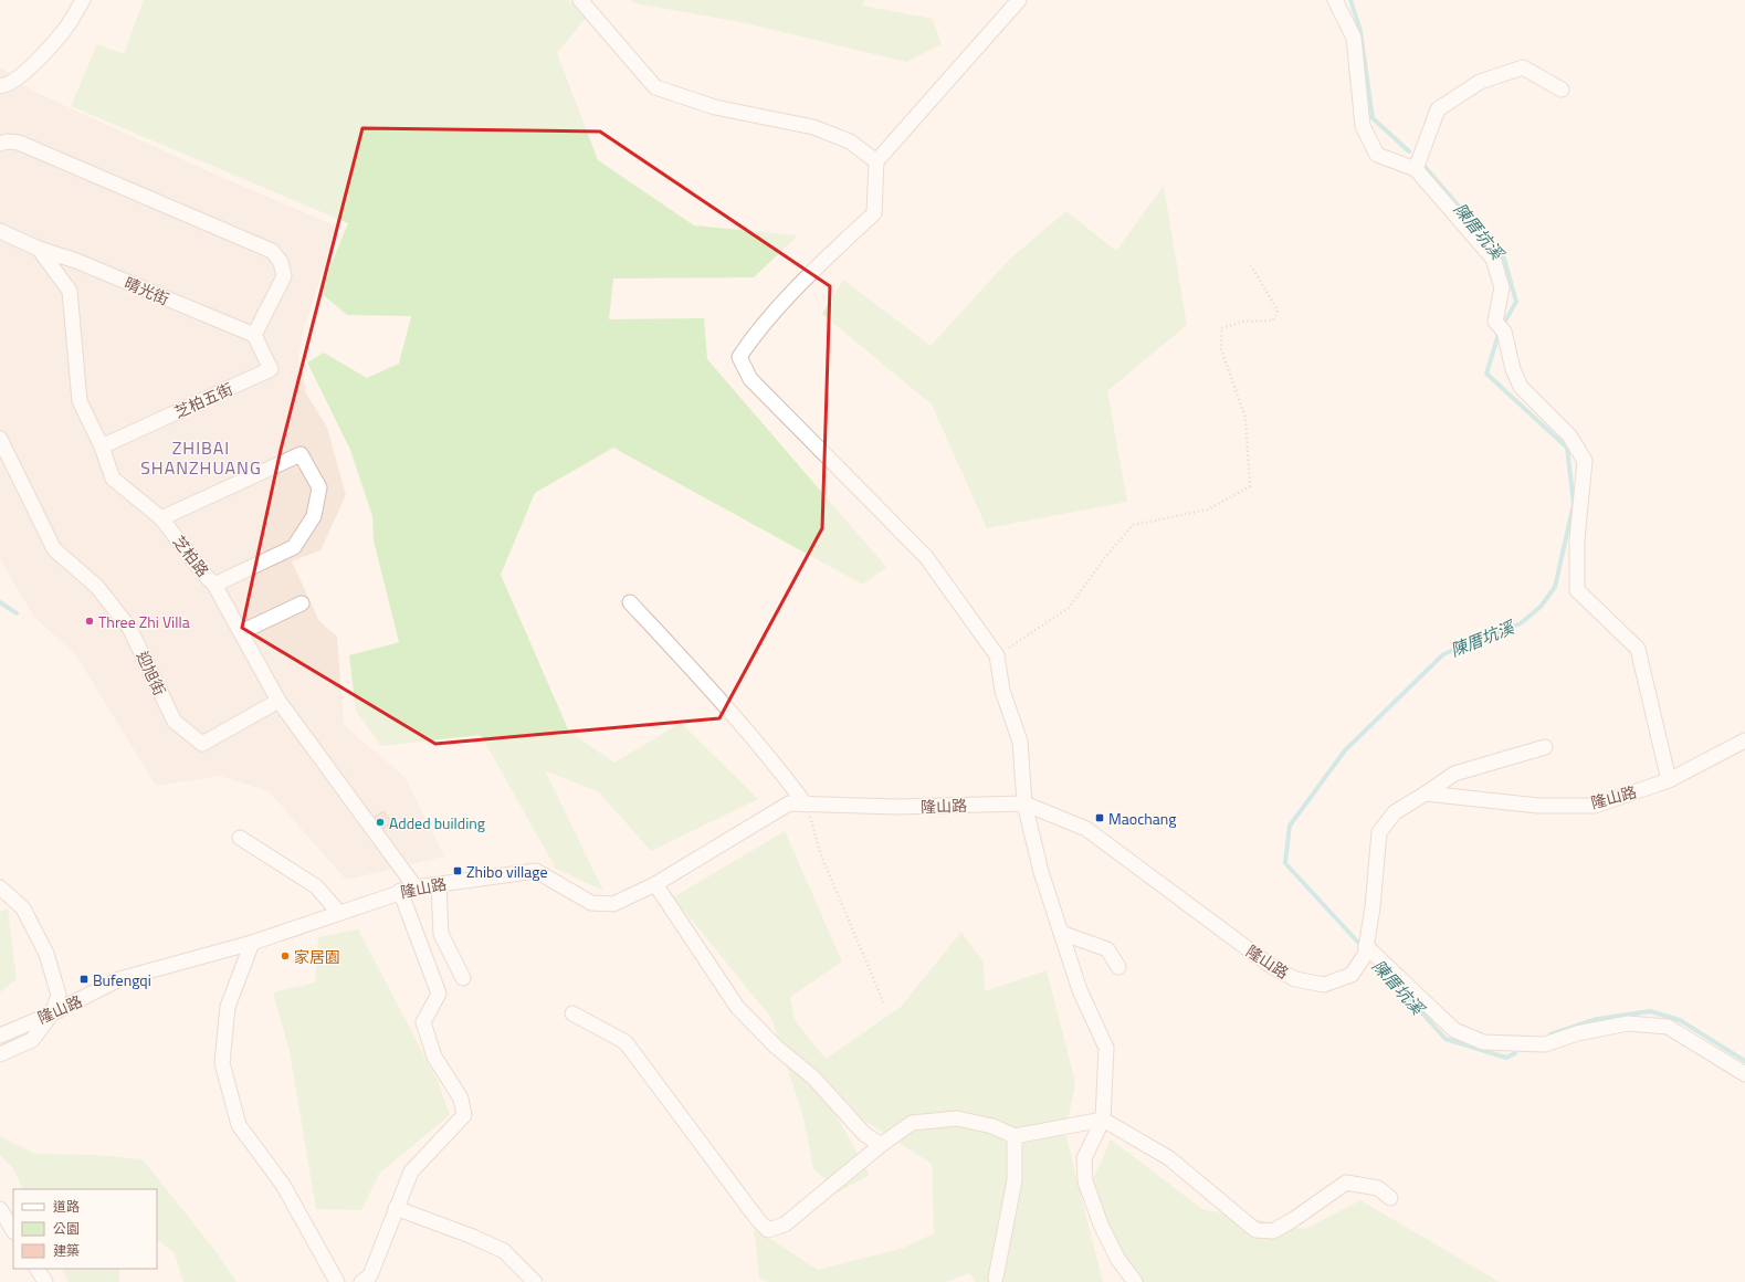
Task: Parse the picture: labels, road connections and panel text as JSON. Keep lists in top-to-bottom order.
{
  "streets": {
    "street": [
      "晴光街",
      "芝柏五街",
      "芝柏路",
      "迎旭街",
      "隆山路"
    ]
  },
  "crossings": [
    ["晴光街", "芝柏五街"],
    ["晴光街", "芝柏路"],
    ["芝柏五街", "芝柏路"],
    ["芝柏路", "迎旭街"],
    ["芝柏路", "隆山路"]
  ],
  "districts": ["ZHIBAI SHANZHUANG"],
  "water": ["陳厝坑溪"],
  "places": {
    "other": ["Three Zhi Villa", "Added building", "家居園"],
    "transit": ["Maochang", "Zhibo village", "Bufengqi"]
  },
  "legend": ["道路", "公園", "建築"]
}
